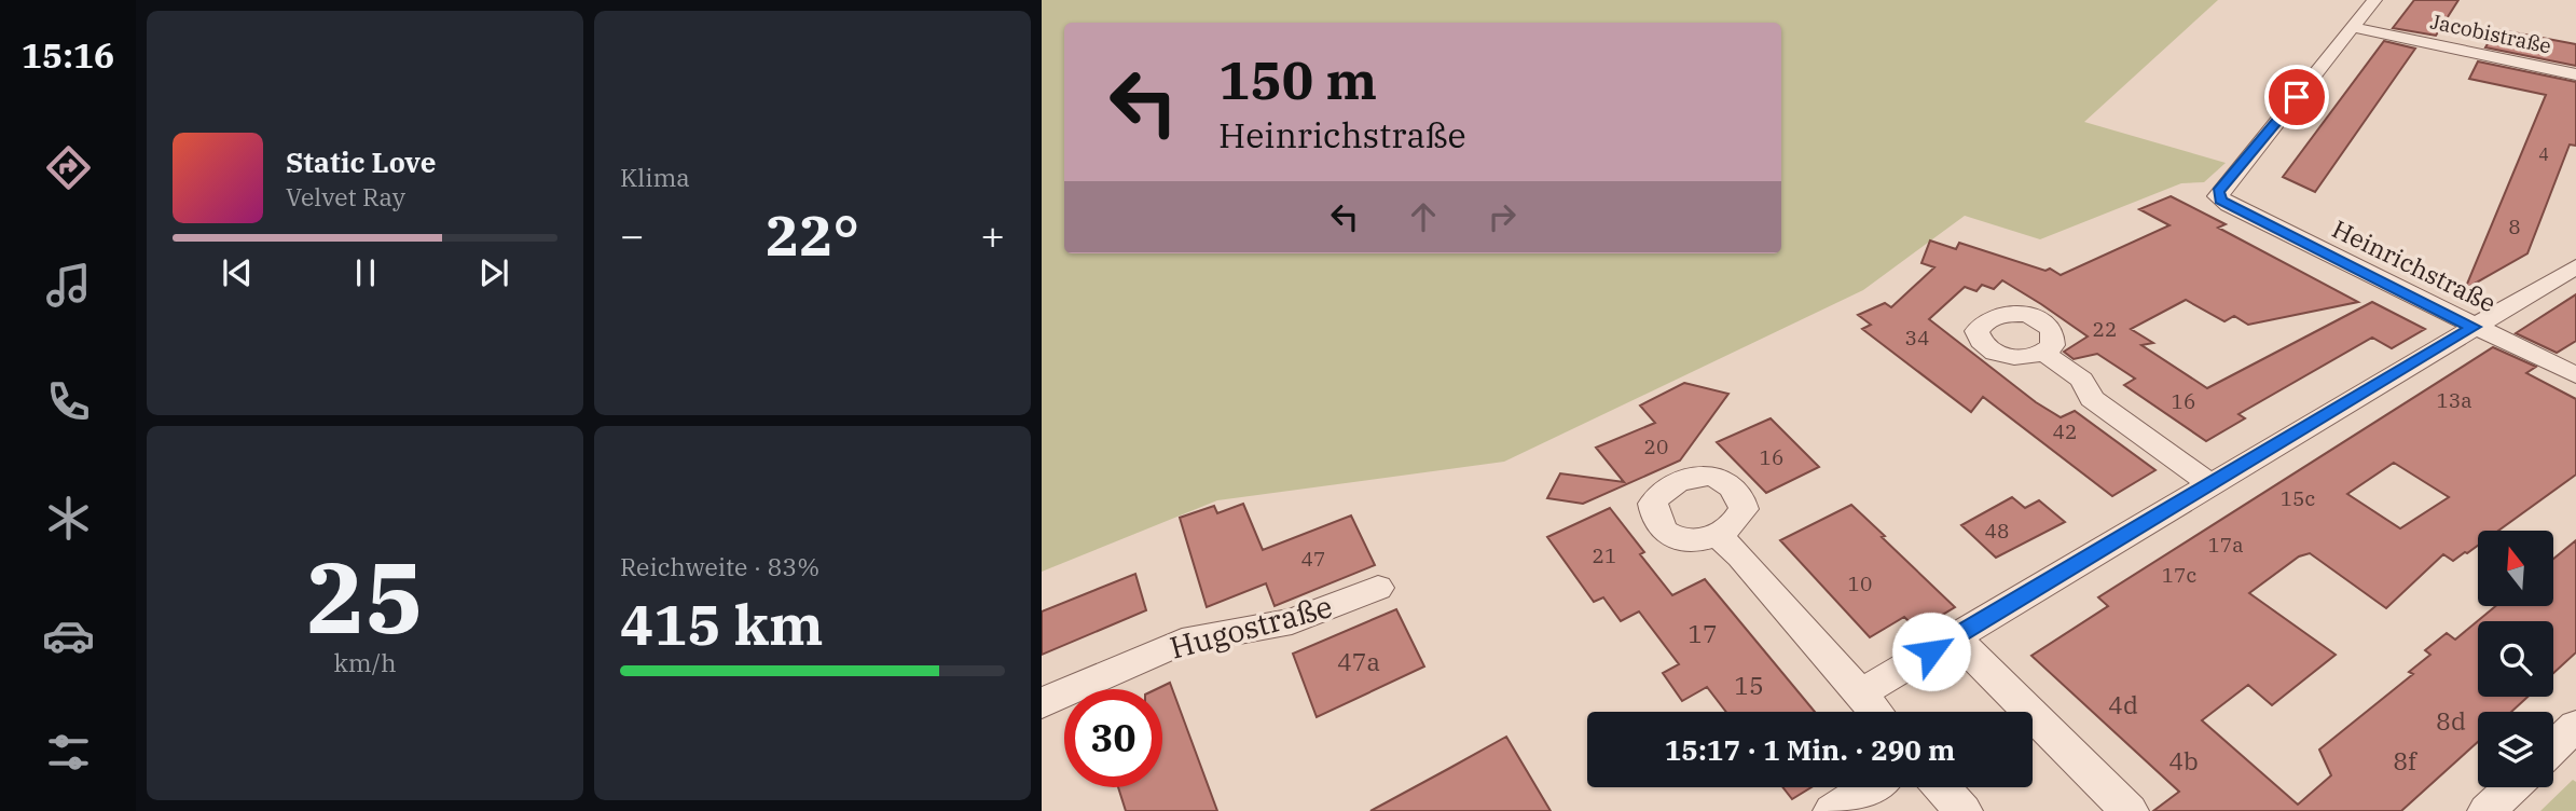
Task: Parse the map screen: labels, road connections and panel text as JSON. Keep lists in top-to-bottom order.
{
  "streets": {
    "street": ["Jacobistraße", "Heinrichstraße", "Hugostraße"]
  },
  "crossings": [
    ["Jacobistraße", "Heinrichstraße"]
  ],
  "house_numbers": [
    "4",
    "8",
    "22",
    "34",
    "13a",
    "16",
    "42",
    "20",
    "16",
    "15c",
    "48",
    "17a",
    "21",
    "47",
    "17c",
    "10",
    "17",
    "47a",
    "15",
    "4d",
    "8d",
    "4b",
    "8f"
  ],
  "north": "top",
  "page": {
    "tabs": "15:16",
    "tile": [
      "Klima",
      ["25", "km/h"],
      ["Reichweite · 83%", "415 km"]
    ],
    "turn": ["150 m", "Heinrichstraße"],
    "song": ["Static Love", "Velvet Ray"],
    "heat": ["−", "22°", "+"],
    "limit": "30",
    "trip": "15:17 · 1 Min. · 290 m"
  }
}
